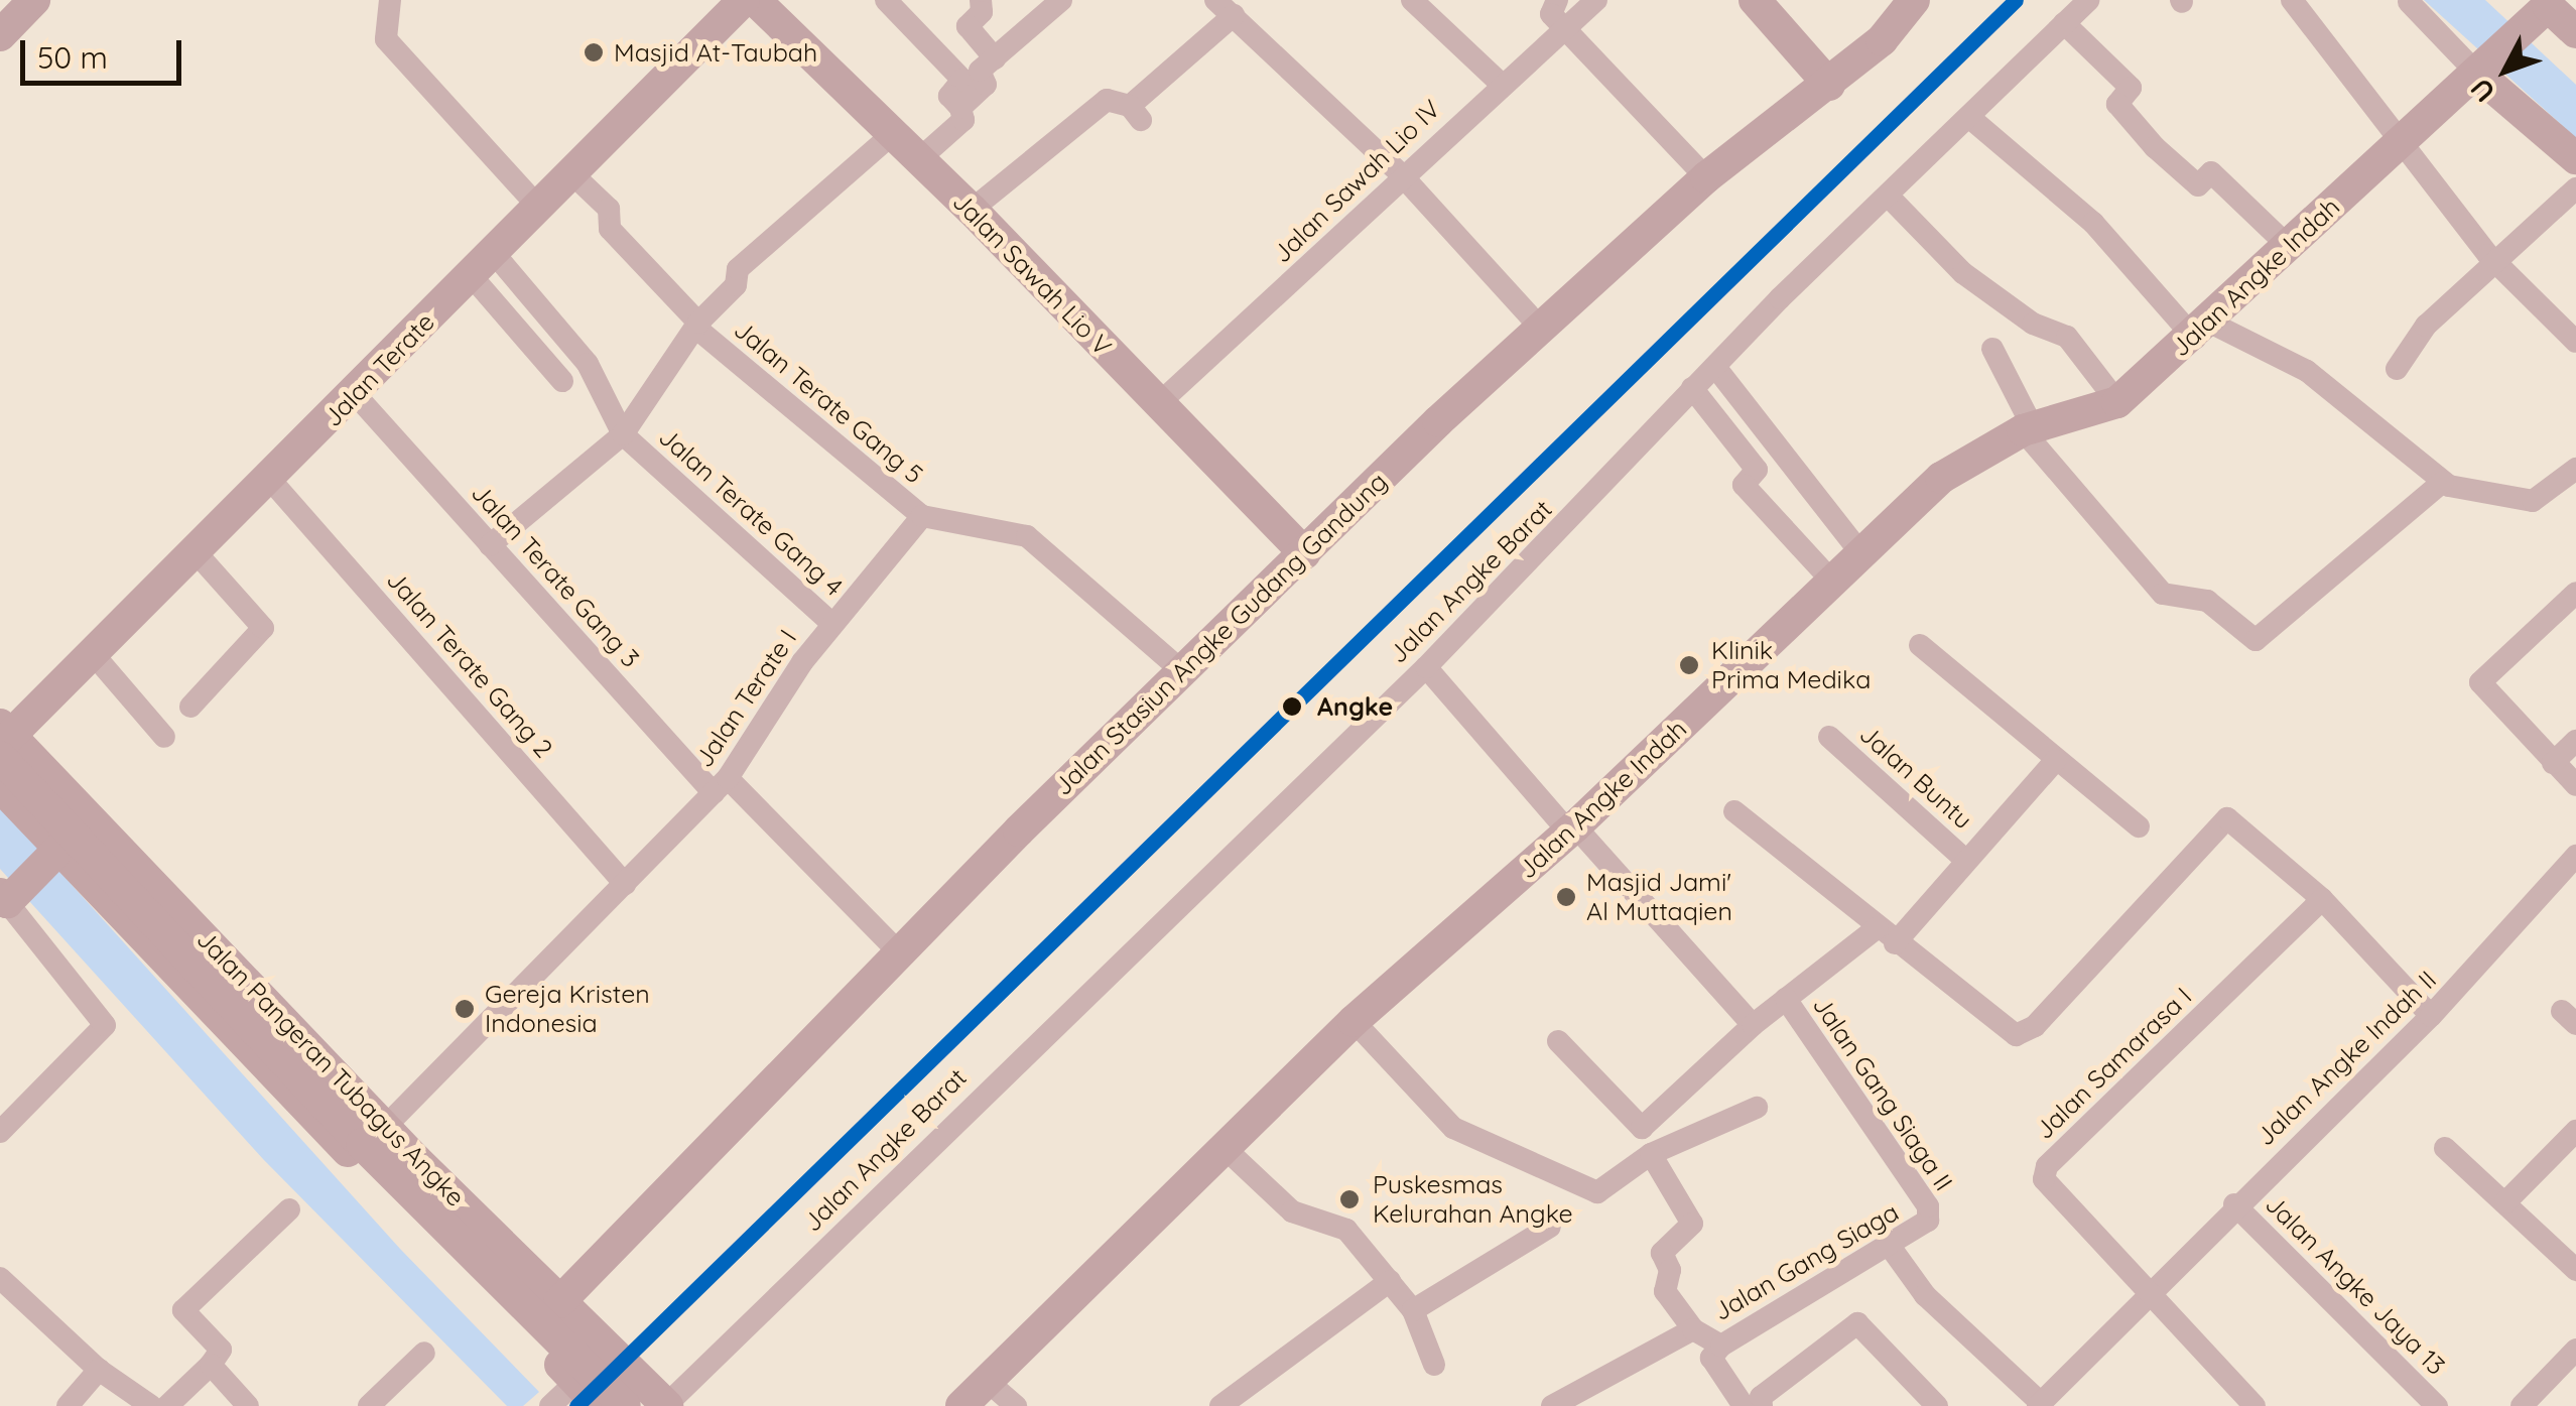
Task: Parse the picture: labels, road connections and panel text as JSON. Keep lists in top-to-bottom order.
{
  "streets": {
    "street": [
      "Jalan Sawah Lio IV",
      "Jalan Sawah Lio V",
      "Jalan Angke Indah",
      "Jalan Terate",
      "Jalan Terate Gang 5",
      "Jalan Terate Gang 4",
      "Jalan Terate Gang 3",
      "Jalan Angke Barat",
      "Jalan Stasiun Angke Gudang Gandung",
      "Jalan Terate Gang 2",
      "Jalan Terate I",
      "Jalan Buntu",
      "Jalan Angke Indah II",
      "Jalan Samarasa I",
      "Jalan Pangeran Tubagus Angke",
      "Jalan Gang Siaga II",
      "Jalan Gang Siaga",
      "Jalan Angke Jaya 13"
    ]
  },
  "crossings": [
    ["Jalan Sawah Lio IV", "Jalan Sawah Lio V"],
    ["Jalan Sawah Lio V", "Jalan Stasiun Angke Gudang Gandung"],
    ["Jalan Terate", "Jalan Terate Gang 5"],
    ["Jalan Terate", "Jalan Terate Gang 4"],
    ["Jalan Terate", "Jalan Terate Gang 3"],
    ["Jalan Terate", "Jalan Terate Gang 2"],
    ["Jalan Terate", "Jalan Pangeran Tubagus Angke"],
    ["Jalan Terate Gang 5", "Jalan Terate I"],
    ["Jalan Terate Gang 4", "Jalan Terate I"],
    ["Jalan Terate Gang 3", "Jalan Stasiun Angke Gudang Gandung"],
    ["Jalan Terate Gang 3", "Jalan Terate I"],
    ["Jalan Angke Barat", "Jalan Pangeran Tubagus Angke"],
    ["Jalan Stasiun Angke Gudang Gandung", "Jalan Pangeran Tubagus Angke"],
    ["Jalan Terate Gang 2", "Jalan Terate I"],
    ["Jalan Terate I", "Jalan Pangeran Tubagus Angke"],
    ["Jalan Buntu", "Jalan Gang Siaga II"],
    ["Jalan Angke Indah II", "Jalan Samarasa I"],
    ["Jalan Angke Indah II", "Jalan Angke Jaya 13"],
    ["Jalan Gang Siaga II", "Jalan Gang Siaga"]
  ],
  "places": [
    "Masjid At-Taubah",
    "Klinik Prima Medika",
    "Angke",
    "Masjid Jami' Al Muttaqien",
    "Gereja Kristen Indonesia",
    "Puskesmas Kelurahan Angke"
  ],
  "scale_bar": "50 m",
  "north": "bottom left"
}
